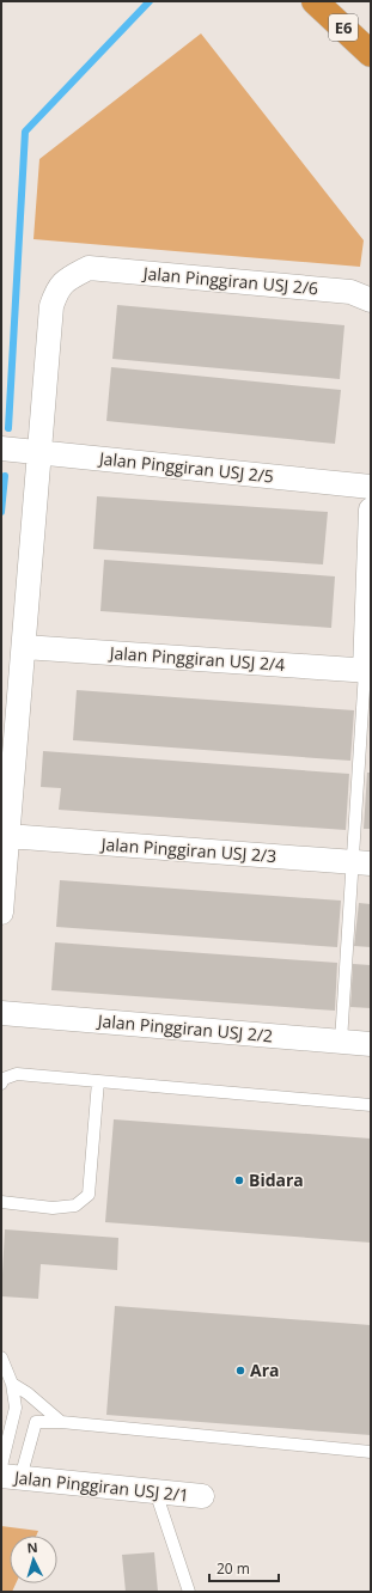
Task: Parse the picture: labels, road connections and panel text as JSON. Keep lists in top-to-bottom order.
{
  "streets": {
    "highway": ["E6"],
    "street": [
      "Jalan Pinggiran USJ 2/6",
      "Jalan Pinggiran USJ 2/5",
      "Jalan Pinggiran USJ 2/4",
      "Jalan Pinggiran USJ 2/3",
      "Jalan Pinggiran USJ 2/2",
      "Jalan Pinggiran USJ 2/1"
    ]
  },
  "crossings": [
    ["Jalan Pinggiran USJ 2/6", "Jalan Pinggiran USJ 2/5"]
  ],
  "places": ["Bidara", "Ara"],
  "scale_bar": "20 m",
  "north": "top"
}
